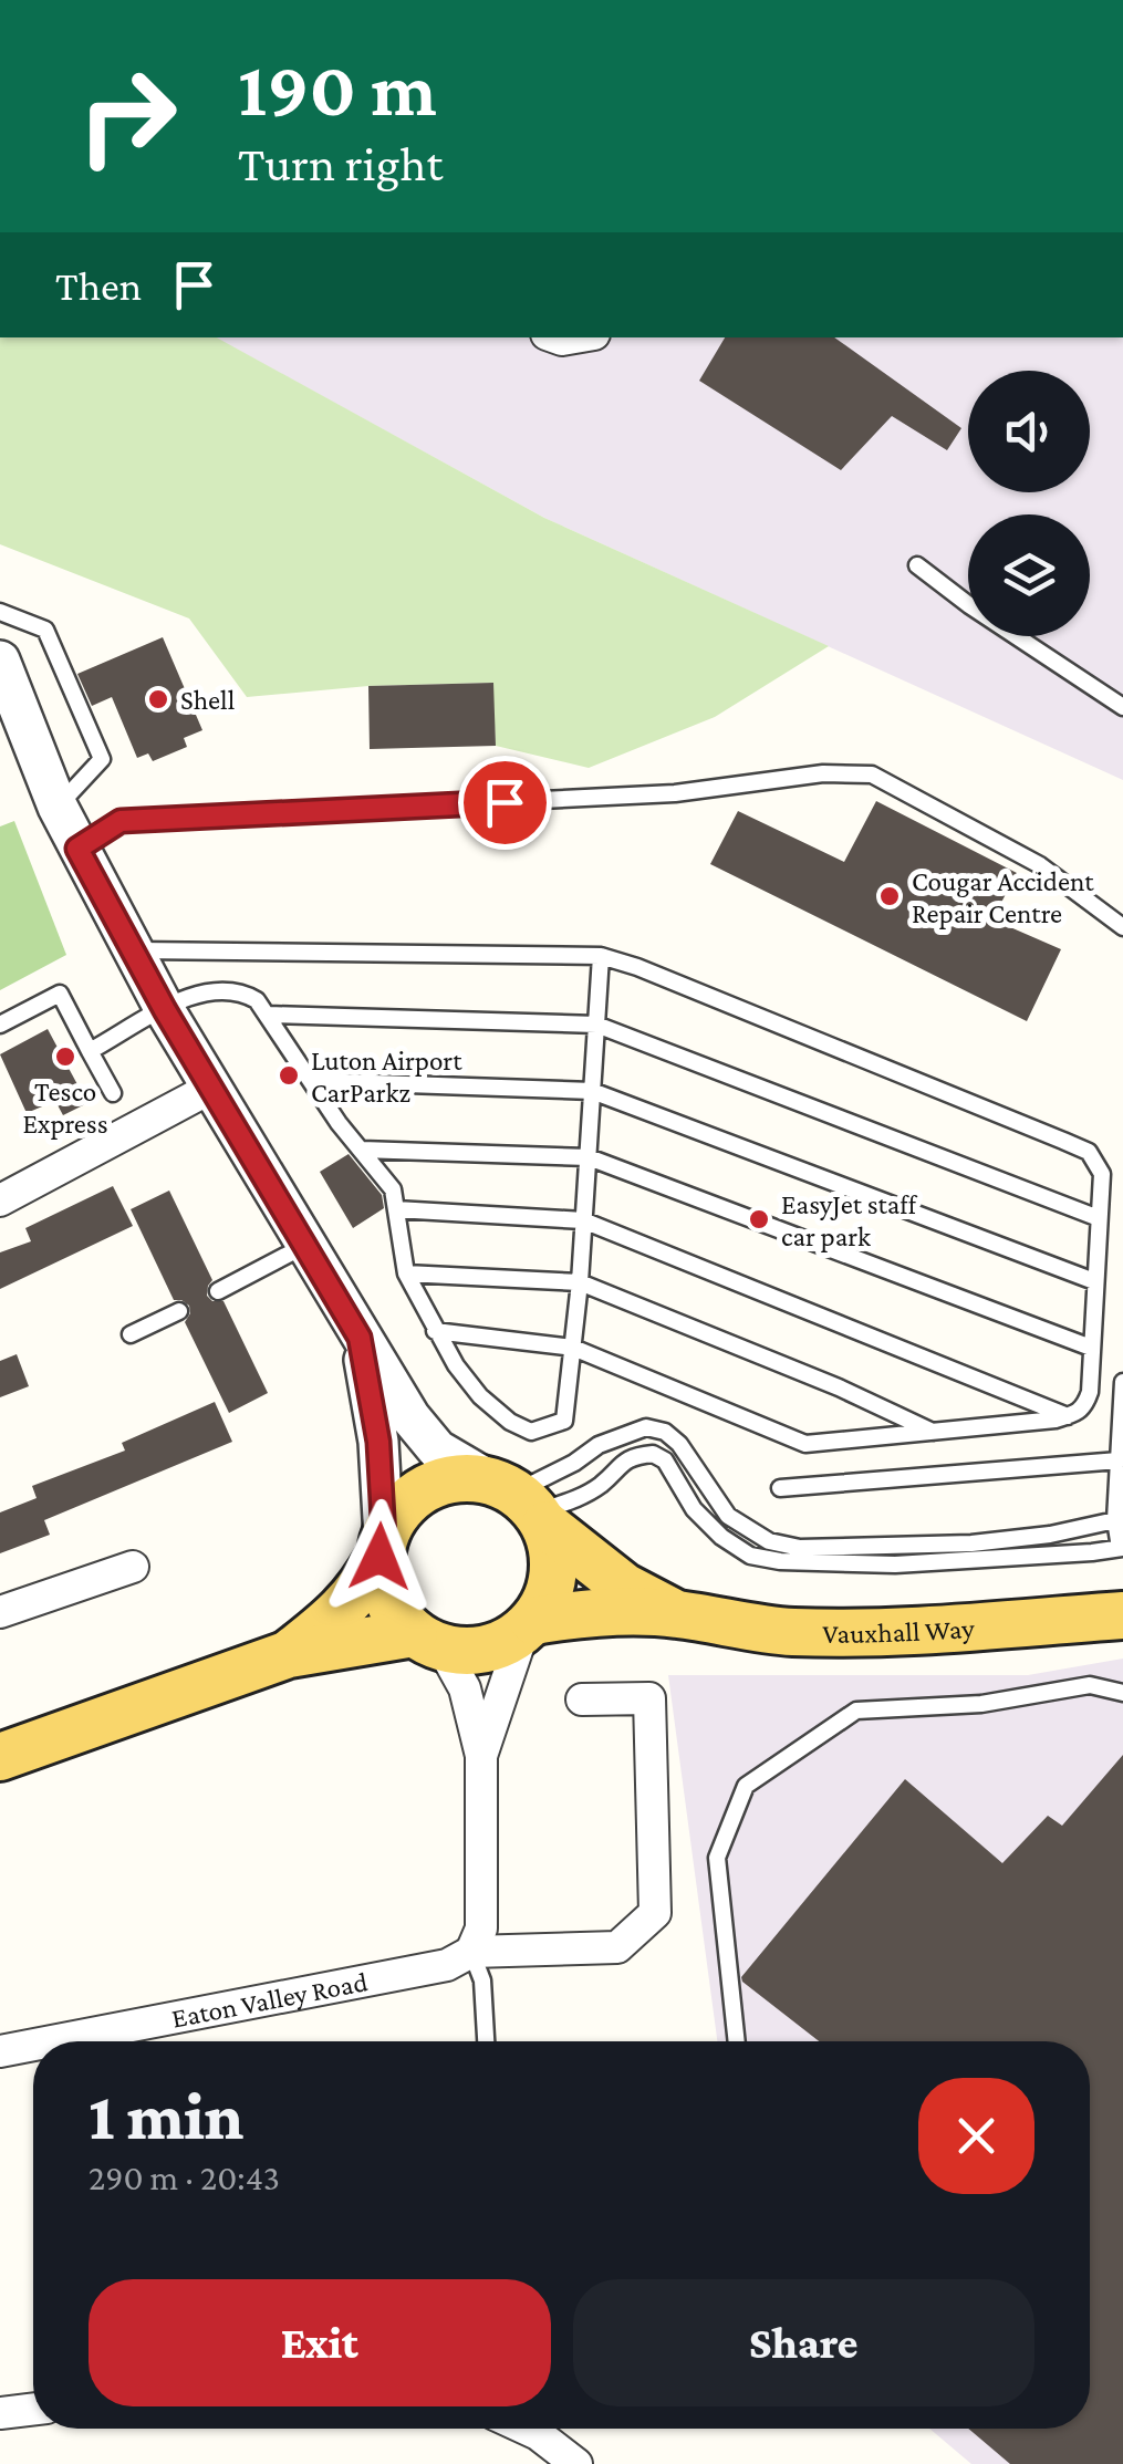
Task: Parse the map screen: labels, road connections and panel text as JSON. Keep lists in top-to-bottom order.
{
  "streets": {
    "main road": ["Vauxhall Way"],
    "street": ["Eaton Valley Road"]
  },
  "places": [
    "Shell",
    "Cougar Accident Repair Centre",
    "Tesco Express",
    "Luton Airport CarParkz",
    "EasyJet staff car park"
  ],
  "page": {
    "turn": ["190 m", "Turn right"],
    "then": "Then",
    "heading": ["1 min", "290 m · 20:43"],
    "buttons": ["Exit", "Share"]
  }
}
